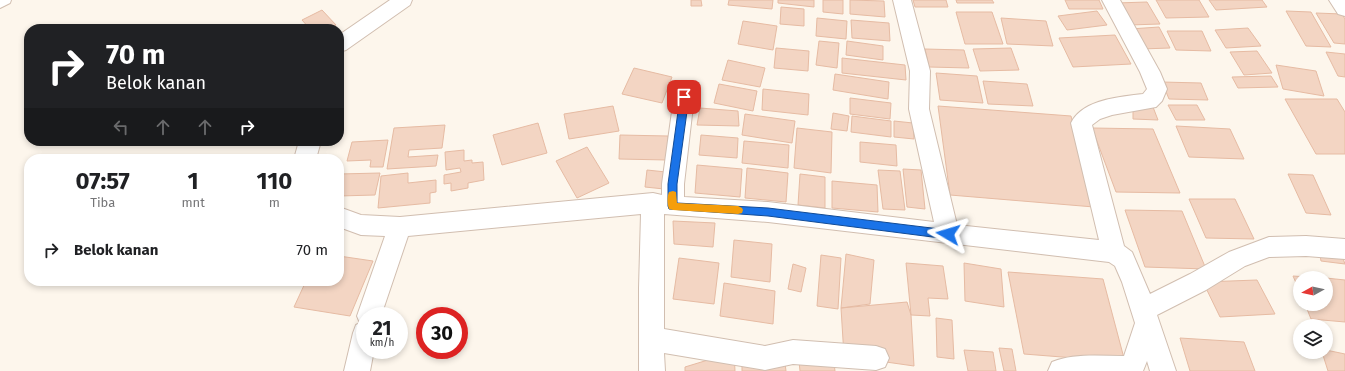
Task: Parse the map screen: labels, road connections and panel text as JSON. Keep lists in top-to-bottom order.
{
  "north": "left",
  "page": {
    "turn": ["70 m", "Belok kanan"],
    "eta": [
      "07:57",
      "Tiba",
      "1",
      "mnt",
      "110",
      "m"
    ],
    "list": [
      {
        "name": "Belok kanan",
        "value": "70 m"
      }
    ],
    "speed": "21 km/h",
    "limit": "30"
  }
}
